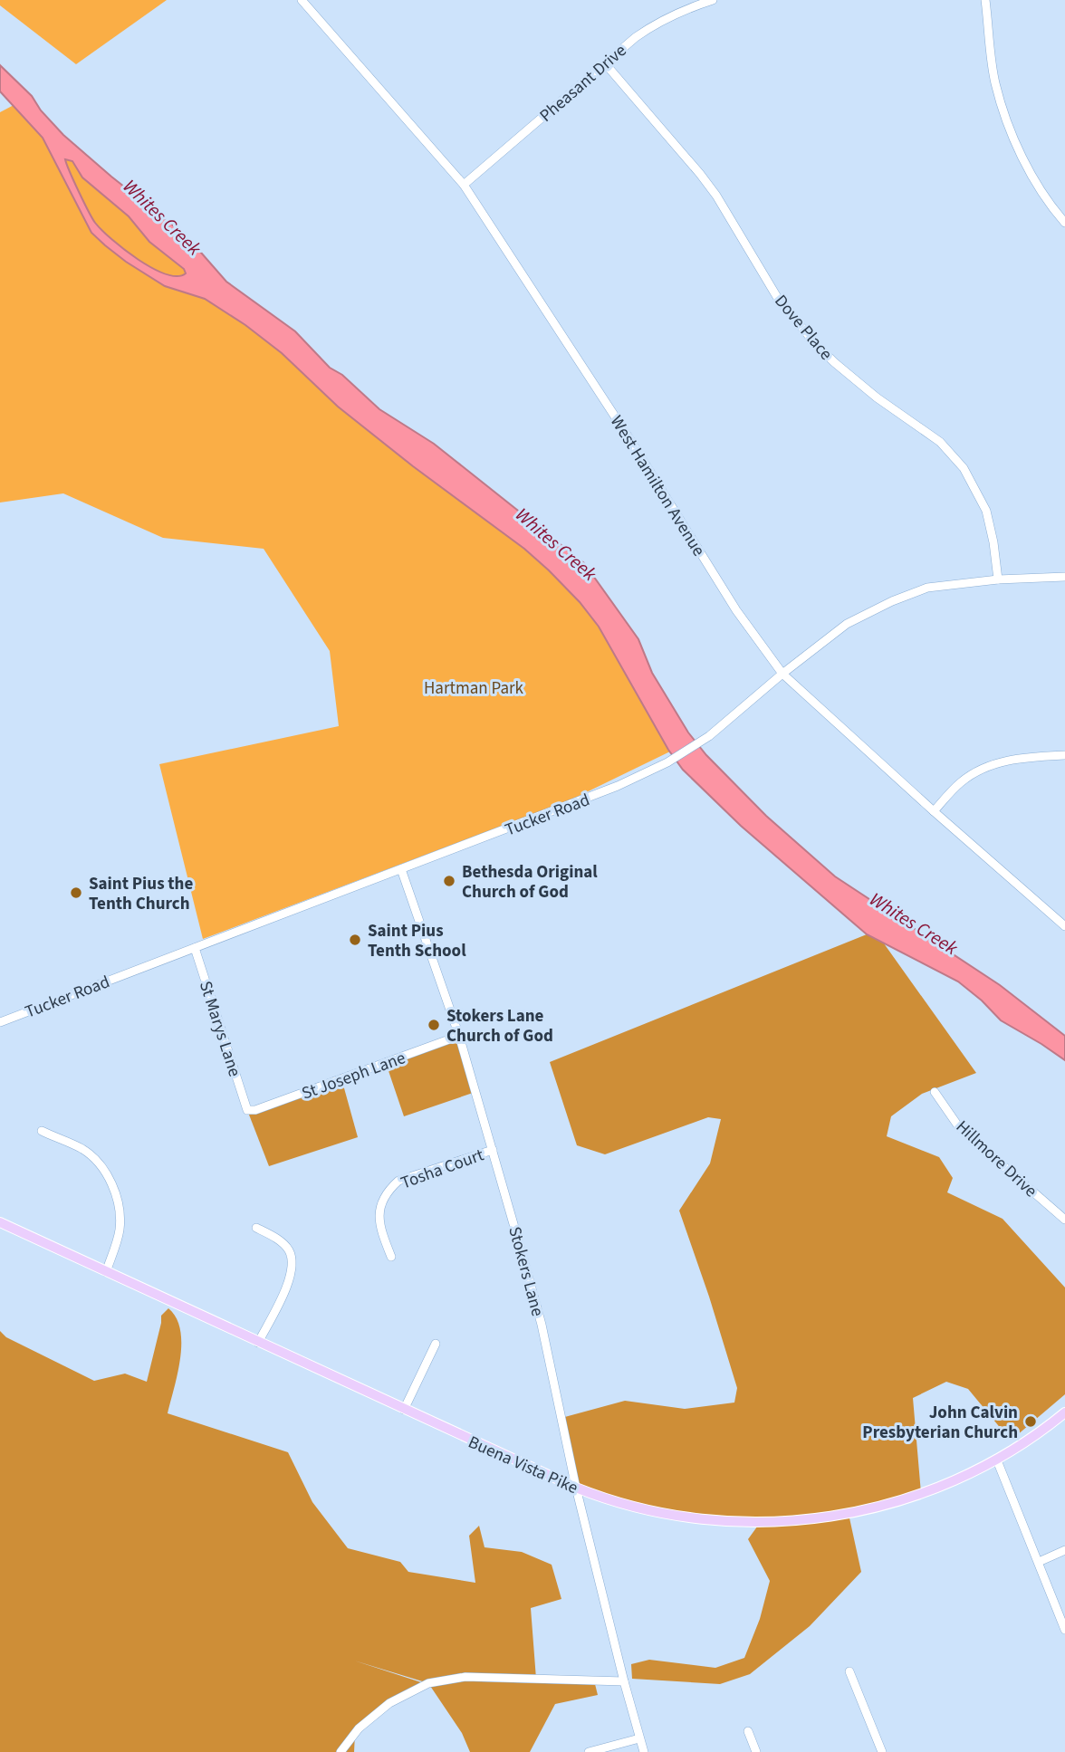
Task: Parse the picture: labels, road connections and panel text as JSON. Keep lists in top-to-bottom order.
{
  "streets": {
    "main road": ["Buena Vista Pike"],
    "street": [
      "Pheasant Drive",
      "Dove Place",
      "West Hamilton Avenue",
      "Tucker Road",
      "St Marys Lane",
      "St Joseph Lane",
      "Hillmore Drive",
      "Tosha Court",
      "Stokers Lane"
    ]
  },
  "crossings": [
    ["Pheasant Drive", "Dove Place"],
    ["Pheasant Drive", "West Hamilton Avenue"],
    ["Dove Place", "Tucker Road"],
    ["West Hamilton Avenue", "Tucker Road"],
    ["Tucker Road", "St Marys Lane"],
    ["Tucker Road", "Stokers Lane"],
    ["St Marys Lane", "St Joseph Lane"],
    ["St Joseph Lane", "Stokers Lane"],
    ["Tosha Court", "Stokers Lane"],
    ["Stokers Lane", "Buena Vista Pike"]
  ],
  "water": ["Whites Creek"],
  "parks": ["Hartman Park"],
  "places": [
    "Bethesda Original Church of God",
    "Saint Pius the Tenth Church",
    "Saint Pius Tenth School",
    "Stokers Lane Church of God",
    "John Calvin Presbyterian Church"
  ]
}
